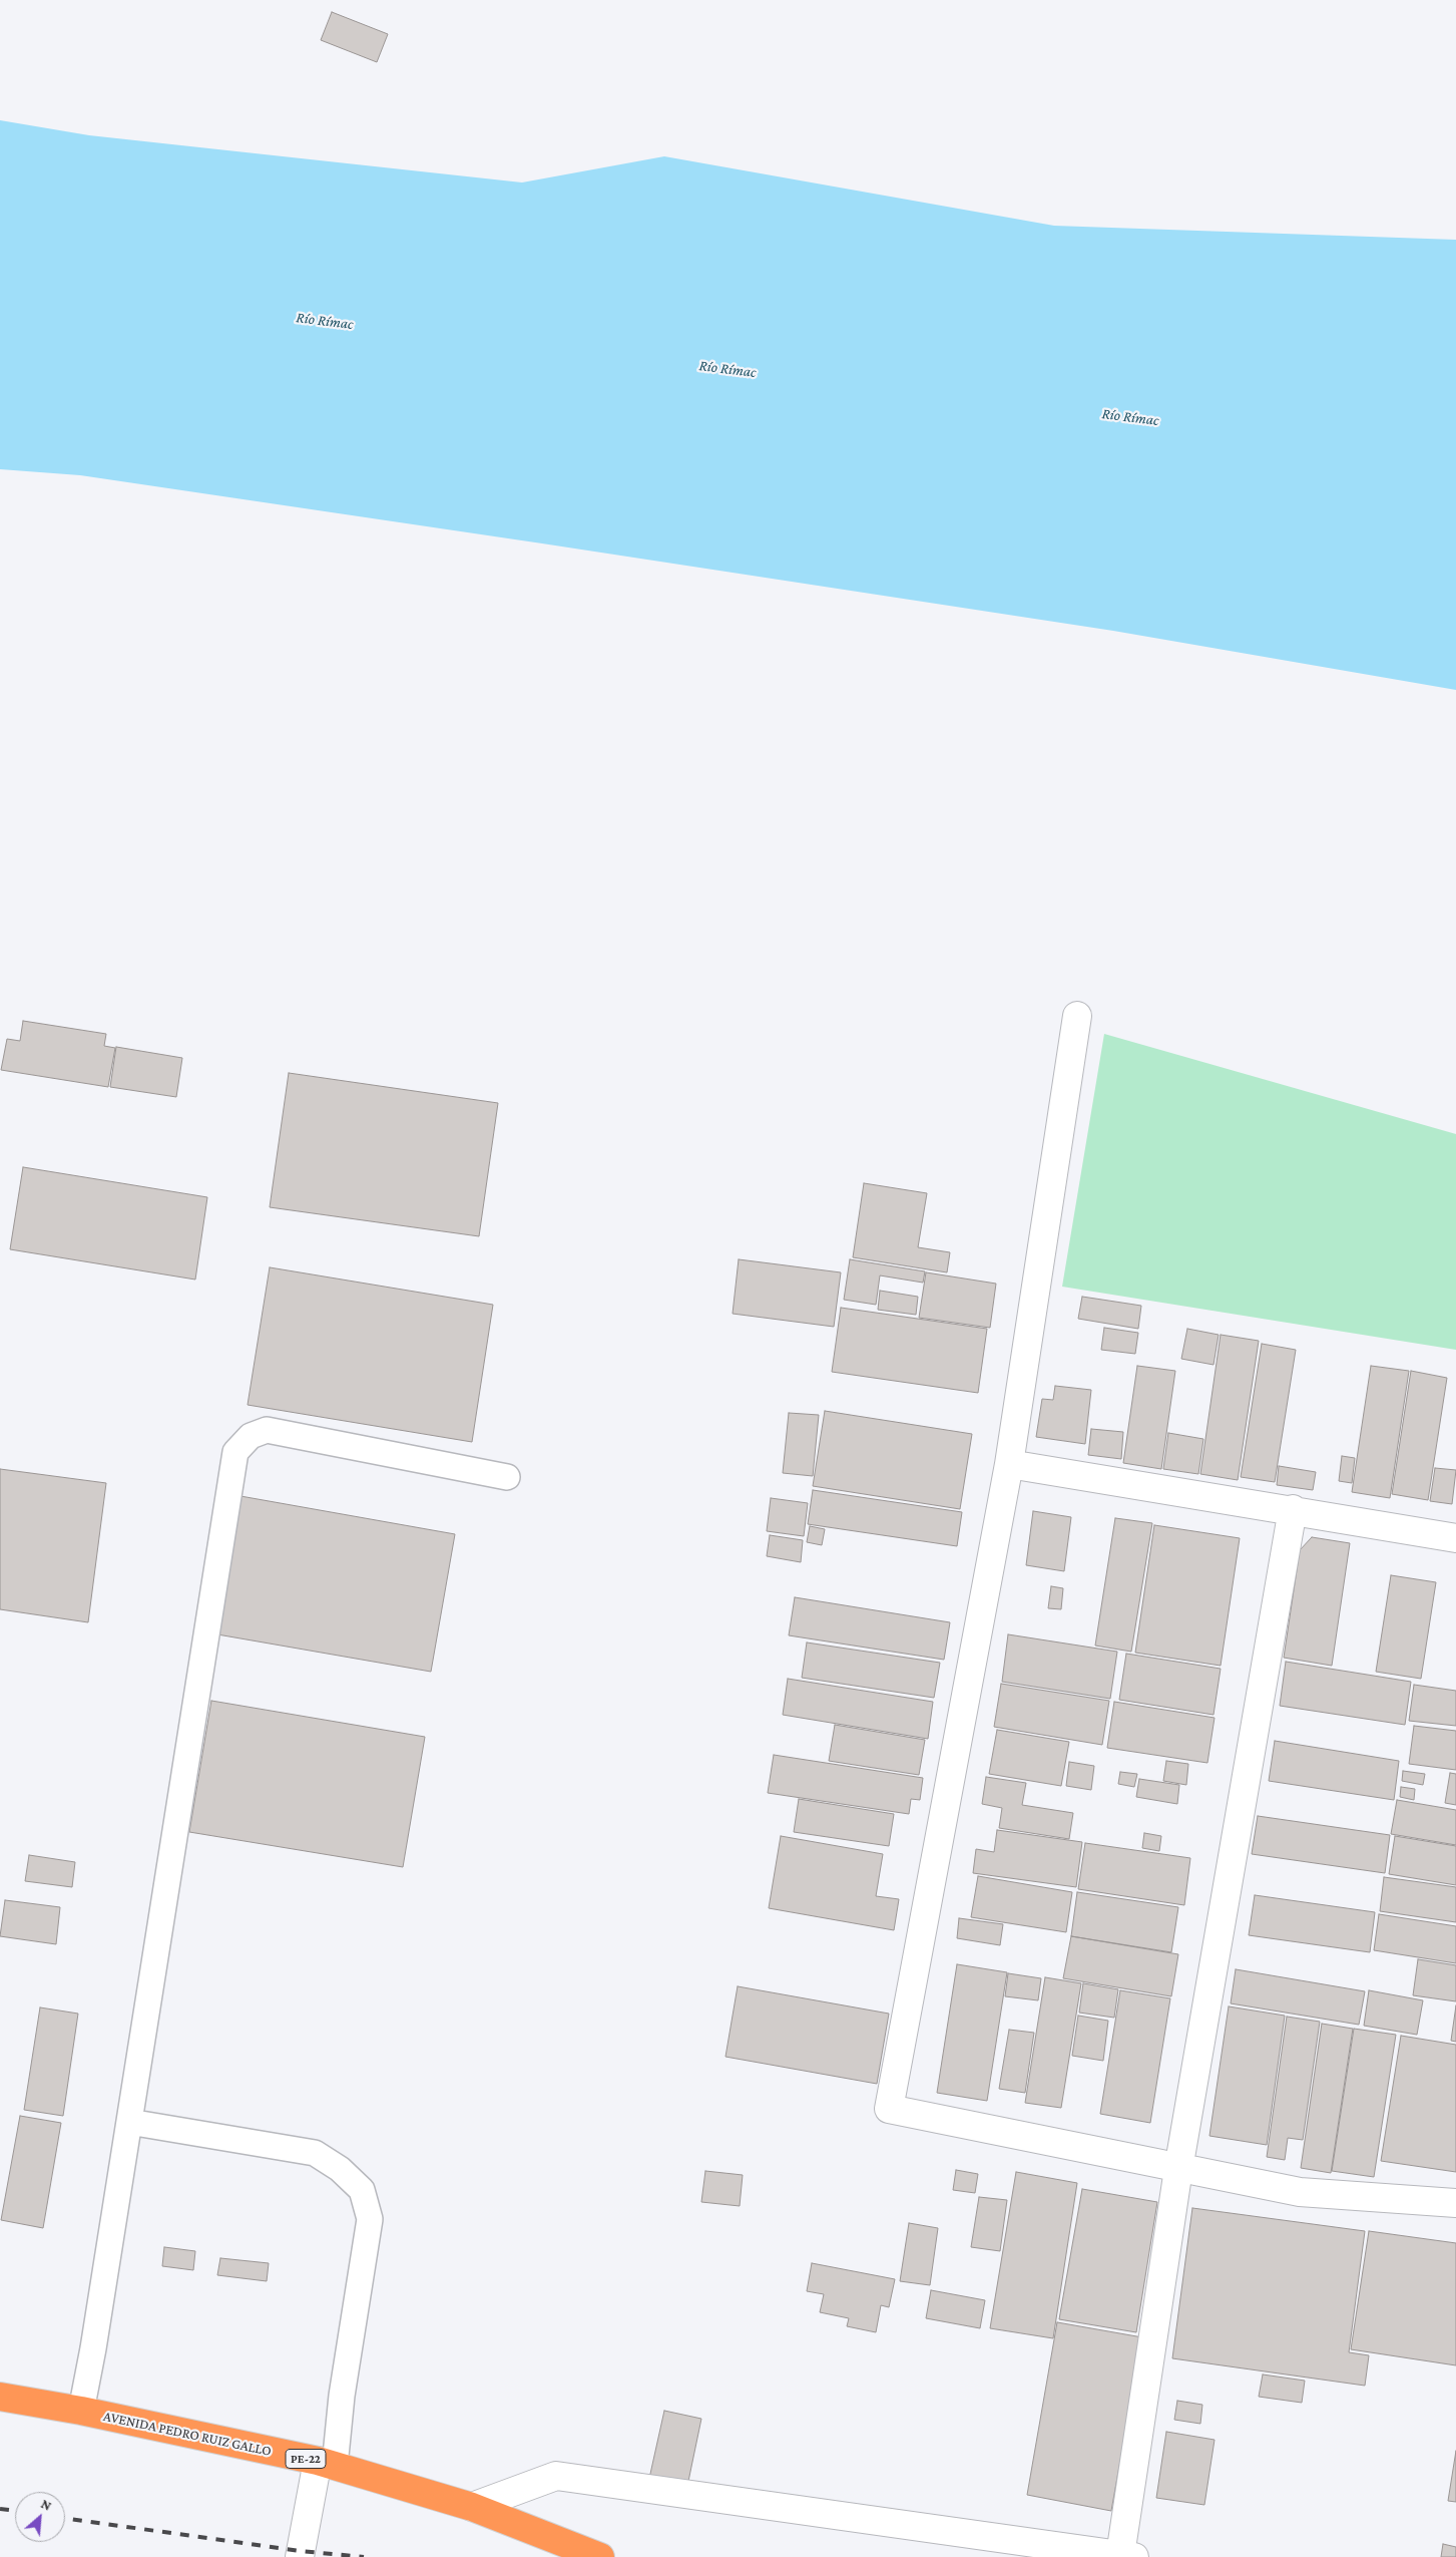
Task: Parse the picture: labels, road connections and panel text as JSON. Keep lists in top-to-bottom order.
{
  "streets": {
    "highway": ["AVENIDA PEDRO RUIZ GALLO", "PE-22"]
  },
  "water": ["Río Rímac"],
  "north": "top right"
}
